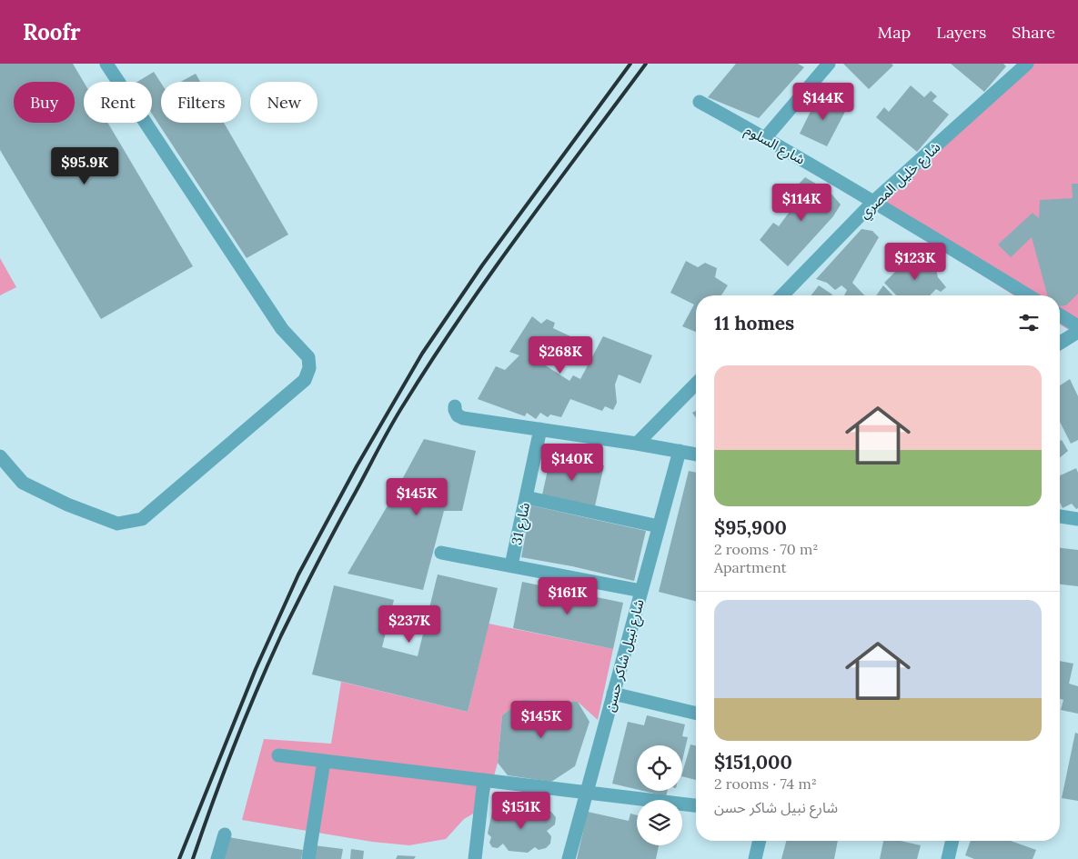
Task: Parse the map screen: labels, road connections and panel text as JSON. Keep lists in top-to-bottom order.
{
  "streets": {
    "street": [
      "شارع السلوم",
      "شارع خليل المصري",
      "شارع 31",
      "شارع نبيل شاكر حسن"
    ]
  },
  "crossings": [
    ["شارع السلوم", "شارع خليل المصري"]
  ],
  "page": {
    "header": "Roofr",
    "nav": ["Map", "Layers", "Share"],
    "chip": [
      "Buy",
      "Rent",
      "Filters",
      "New"
    ],
    "price": [
      "$144K",
      "$95.9K",
      "$114K",
      "$123K",
      "$268K",
      "$140K",
      "$145K",
      "$161K",
      "$237K",
      "$145K",
      "$151K"
    ],
    "heading": "11 homes",
    "list": [
      {
        "name": "$95,900",
        "note": "2 rooms · 70 m² · Apartment"
      },
      {
        "name": "$151,000",
        "note": "2 rooms · 74 m² · شارع نبيل شاكر حسن"
      }
    ]
  }
}
